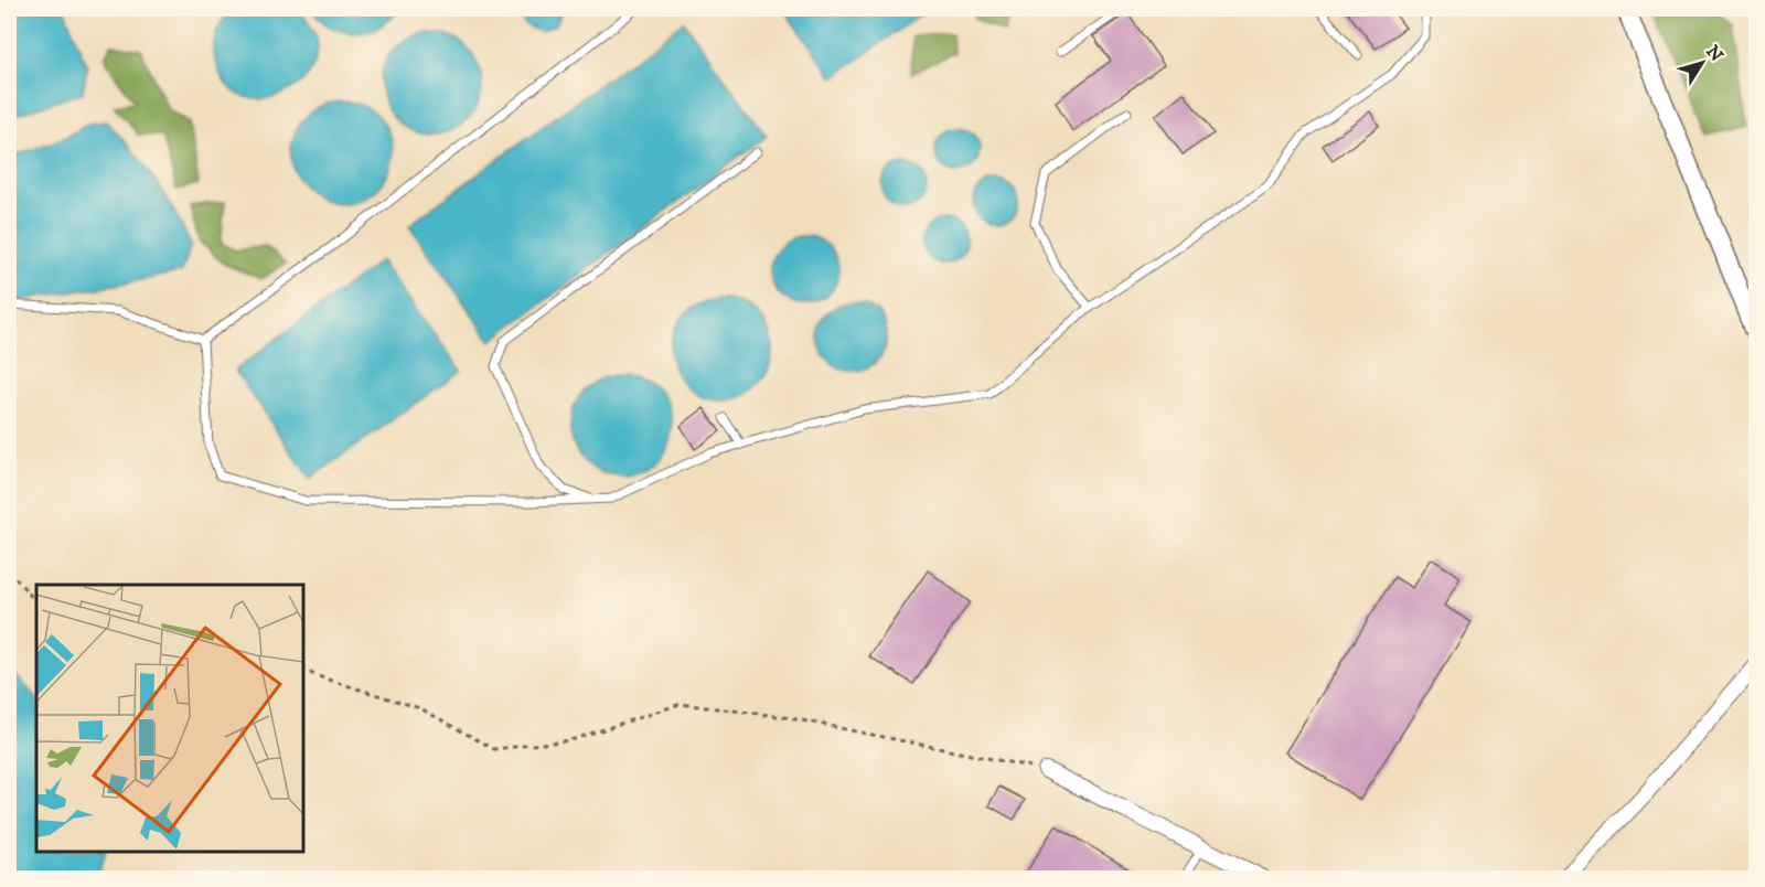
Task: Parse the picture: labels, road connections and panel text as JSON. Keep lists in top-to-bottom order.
{
  "north": "top right"
}
